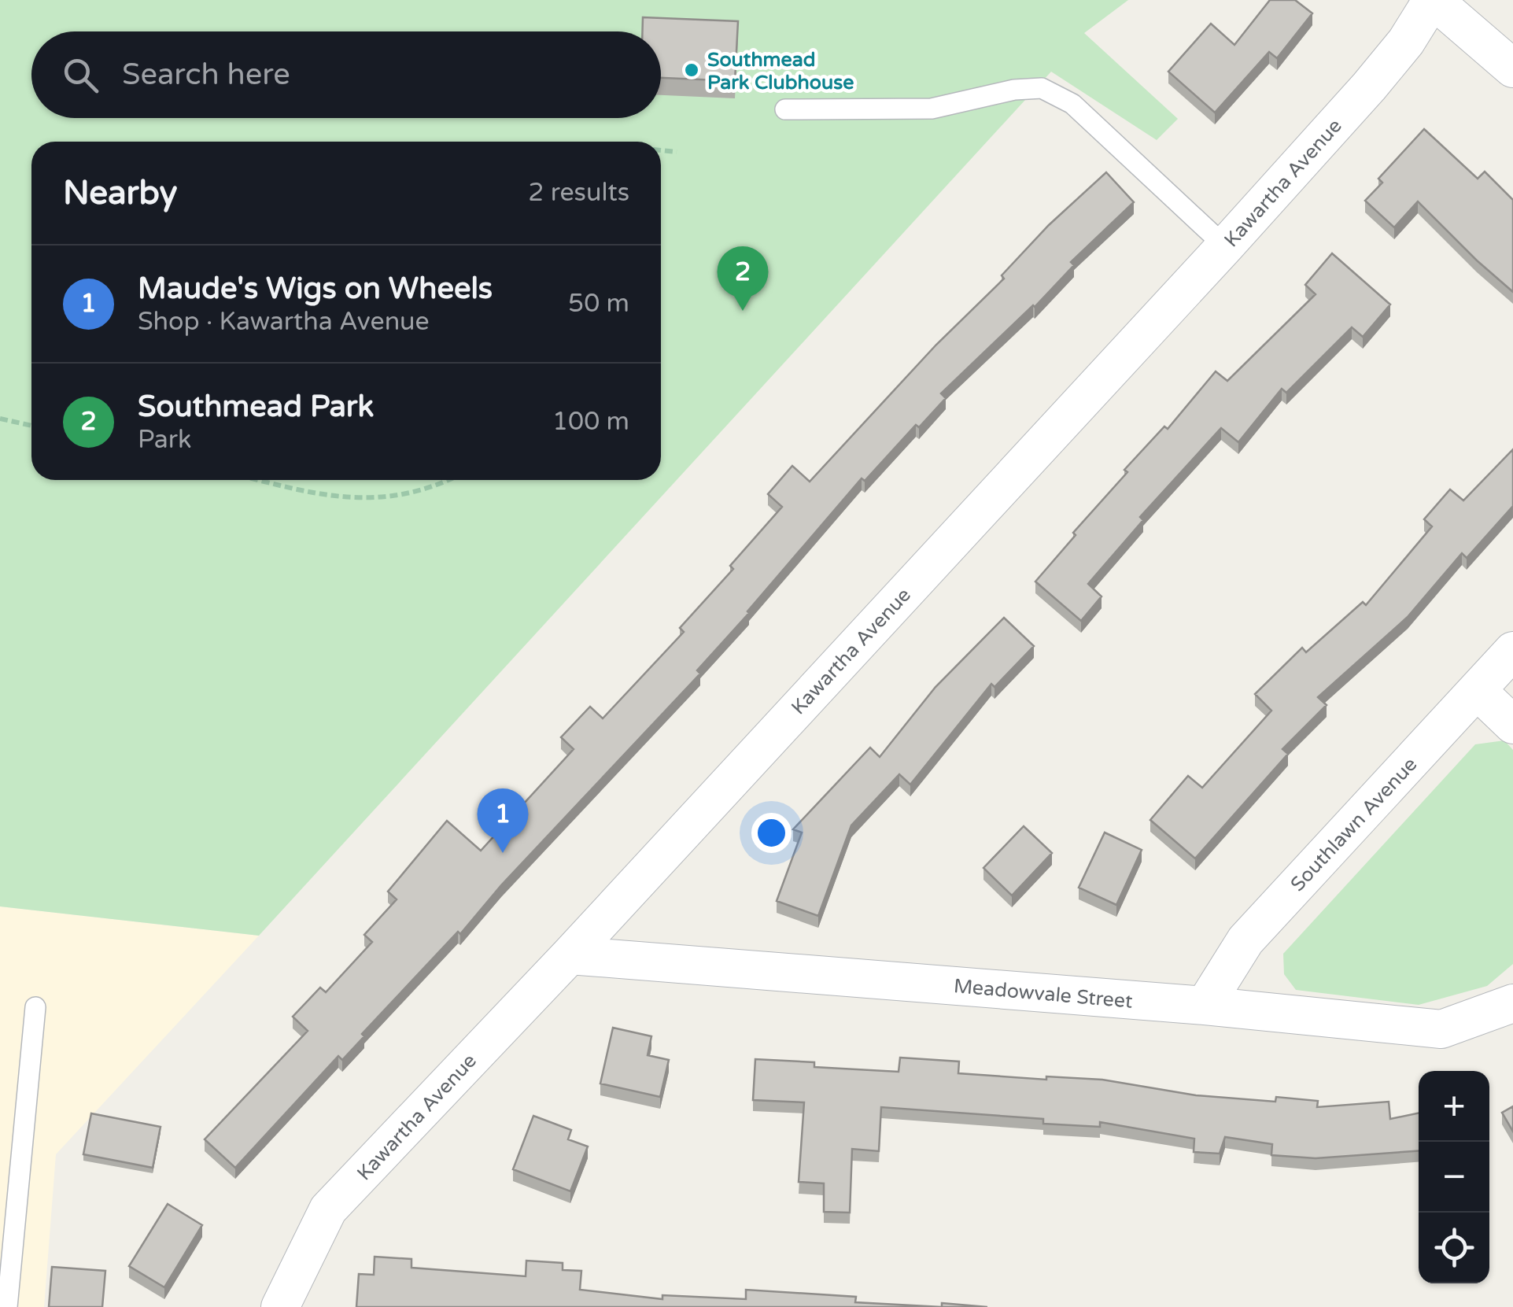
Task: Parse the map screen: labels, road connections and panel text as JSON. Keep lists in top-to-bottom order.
{
  "streets": {
    "street": ["Kawartha Avenue", "Southlawn Avenue", "Meadowvale Street"]
  },
  "crossings": [
    ["Kawartha Avenue", "Meadowvale Street"],
    ["Southlawn Avenue", "Meadowvale Street"]
  ],
  "places": ["Southmead Park Clubhouse"],
  "page": {
    "search": "Search here",
    "heading": ["Nearby", "2 results"],
    "list": [
      {
        "mark": "1",
        "name": "Maude's Wigs on Wheels",
        "note": "Shop · Kawartha Avenue",
        "value": "50 m"
      },
      {
        "mark": "2",
        "name": "Southmead Park",
        "note": "Park",
        "value": "100 m"
      }
    ],
    "pins": ["2", "1"],
    "map_buttons": ["+", "−"]
  }
}
